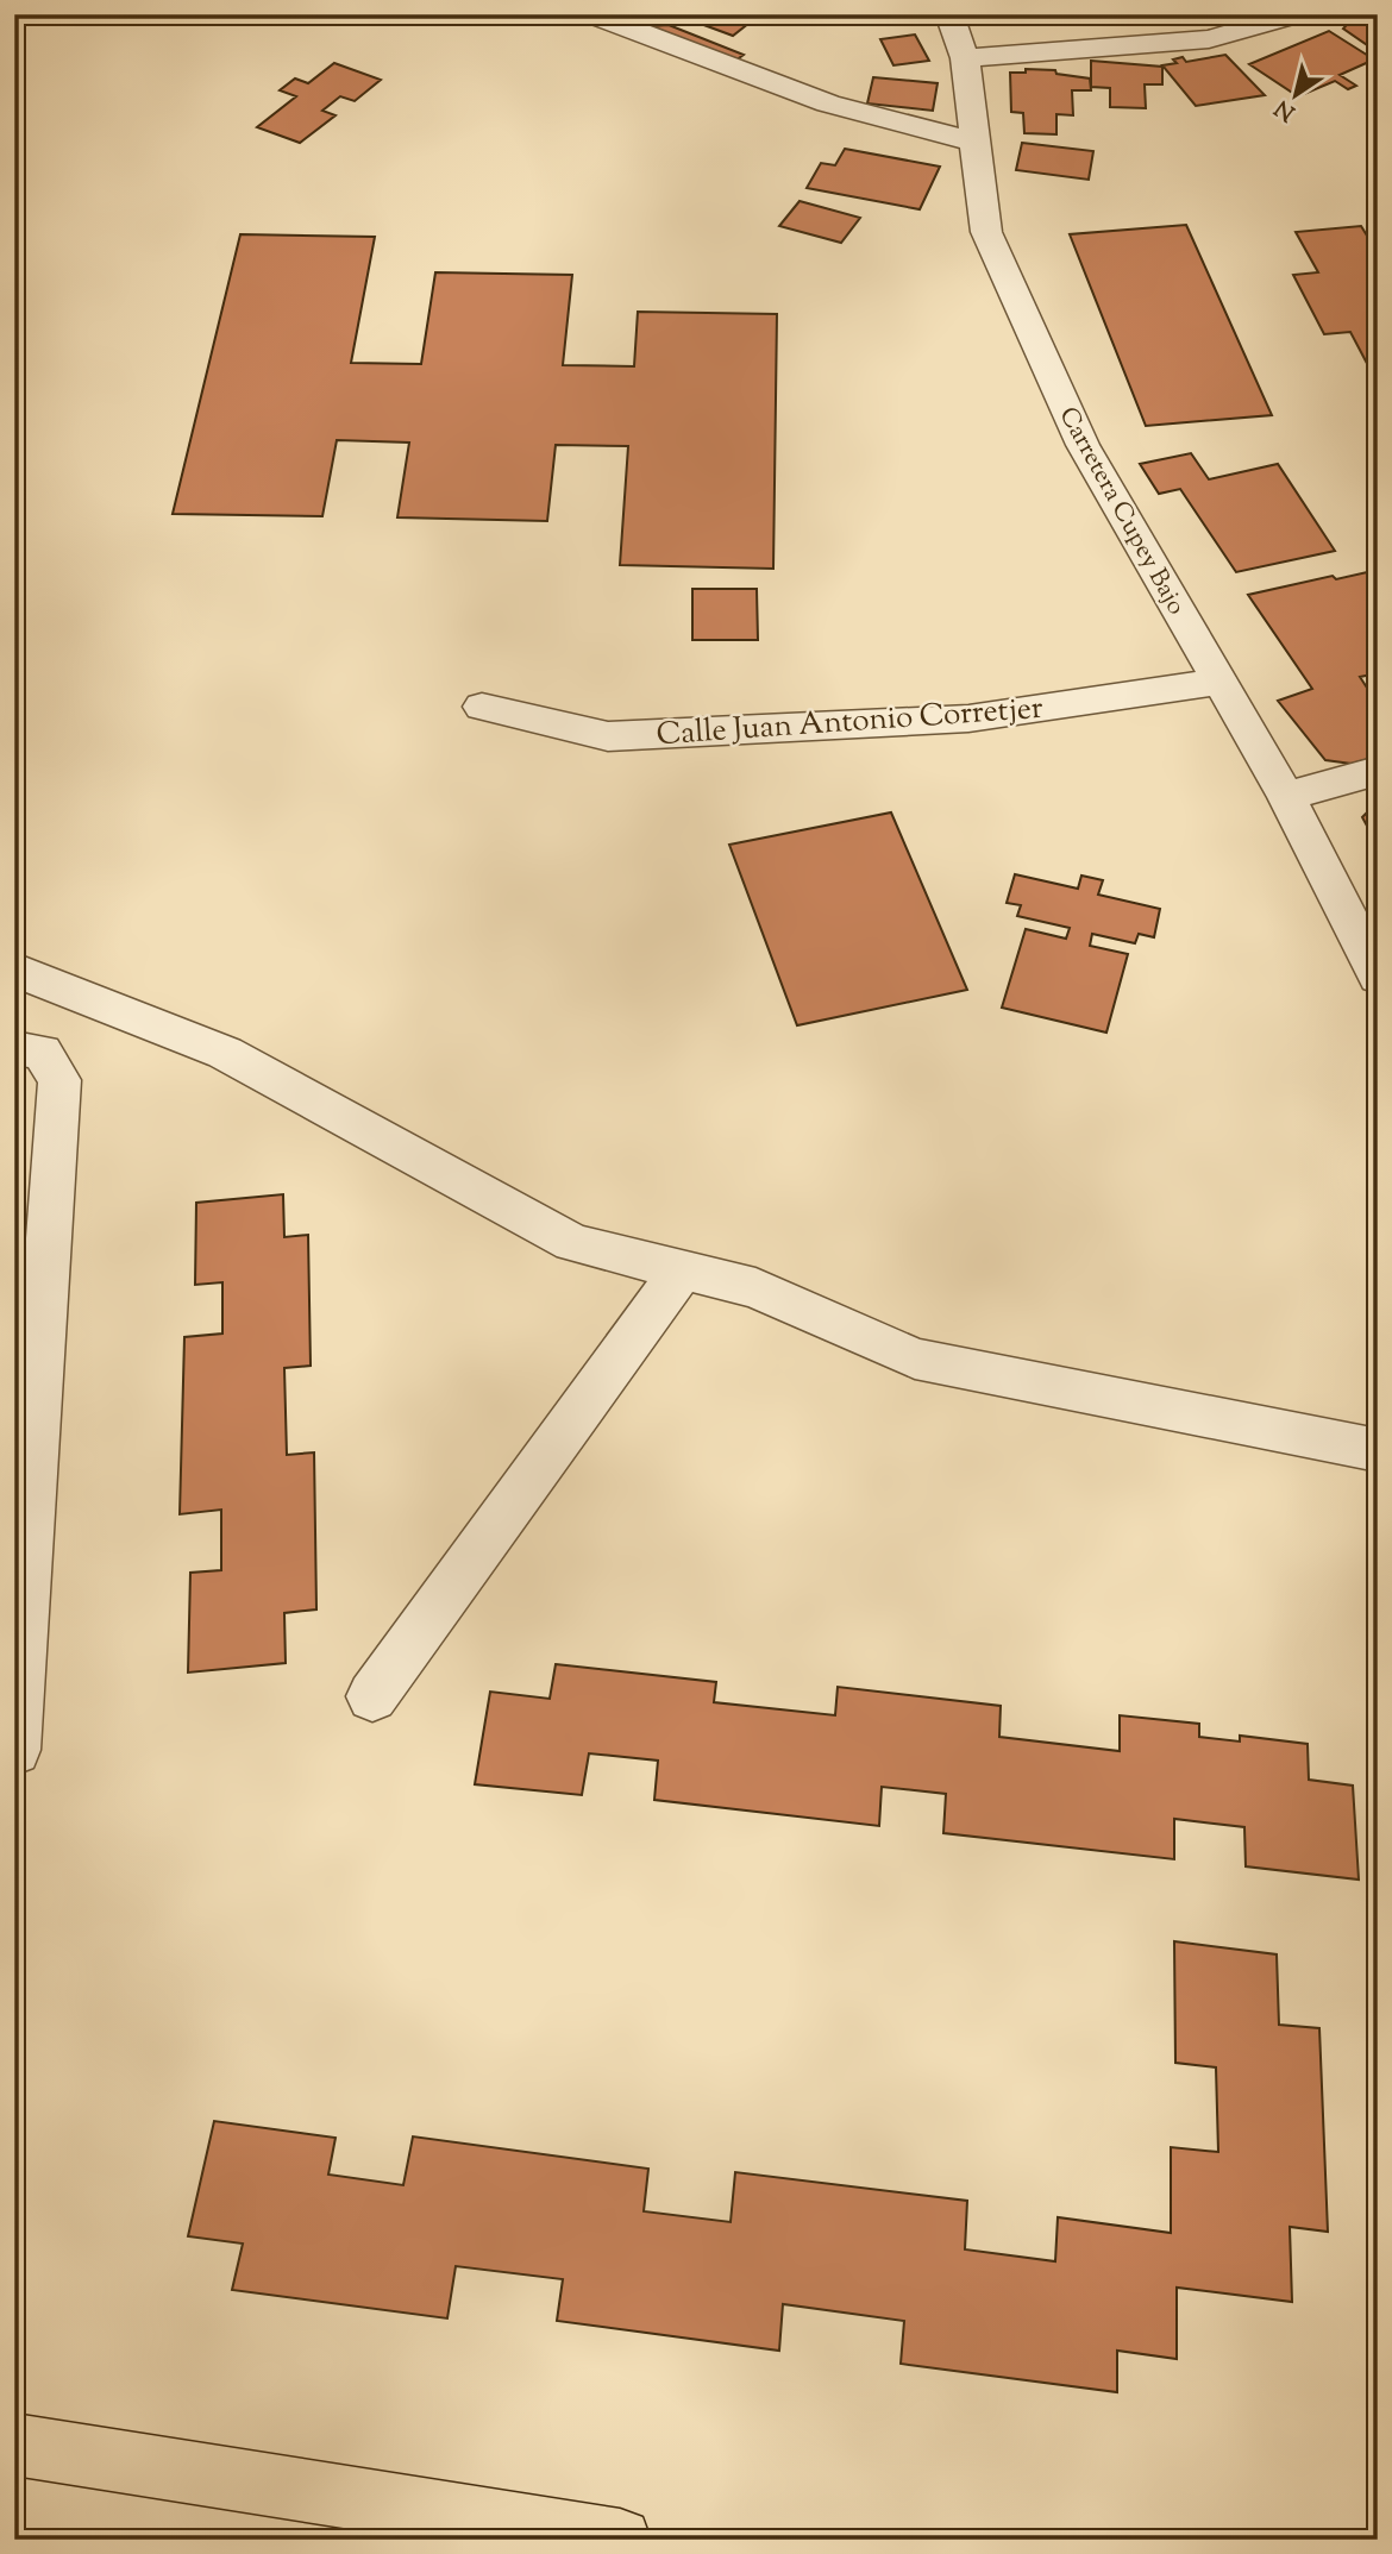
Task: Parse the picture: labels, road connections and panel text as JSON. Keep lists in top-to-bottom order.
{
  "streets": {
    "street": ["Carretera Cupey Bajo", "Calle Juan Antonio Corretjer"]
  },
  "crossings": [
    ["Carretera Cupey Bajo", "Calle Juan Antonio Corretjer"]
  ],
  "north": "bottom left"
}
